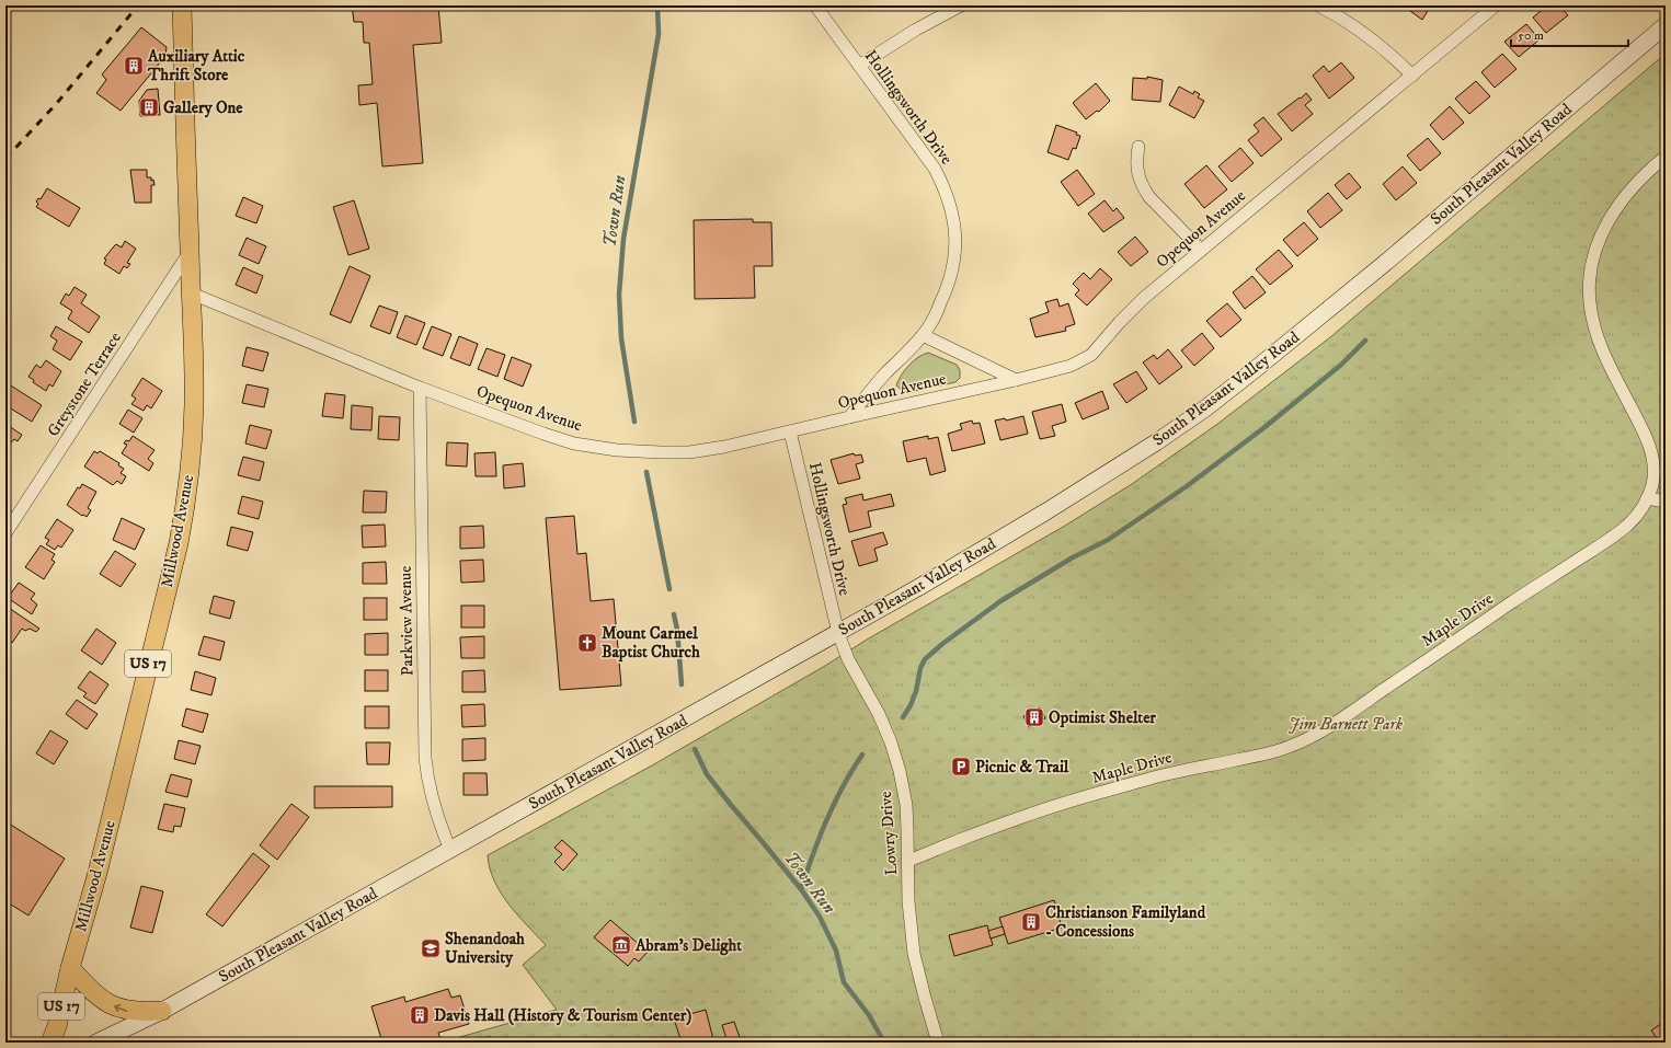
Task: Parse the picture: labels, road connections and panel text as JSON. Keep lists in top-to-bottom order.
{
  "streets": {
    "main road": ["South Pleasant Valley Road", "Millwood Avenue", "US 17"],
    "street": [
      "Hollingsworth Drive",
      "Opequon Avenue",
      "Greystone Terrace",
      "Maple Drive",
      "Parkview Avenue",
      "Lowry Drive"
    ]
  },
  "crossings": [
    ["Hollingsworth Drive", "South Pleasant Valley Road"],
    ["Hollingsworth Drive", "Opequon Avenue"],
    ["Hollingsworth Drive", "Lowry Drive"],
    ["South Pleasant Valley Road", "Parkview Avenue"],
    ["South Pleasant Valley Road", "Lowry Drive"],
    ["Opequon Avenue", "Millwood Avenue"],
    ["Opequon Avenue", "Parkview Avenue"],
    ["Greystone Terrace", "Millwood Avenue"],
    ["Maple Drive", "Lowry Drive"]
  ],
  "water": ["Town Run"],
  "parks": ["Jim Barnett Park"],
  "places": {
    "building": [
      "Auxiliary Attic Thrift Store",
      "Gallery One",
      "Optimist Shelter",
      "Christianson Familyland - Concessions",
      "Davis Hall (History & Tourism Center)"
    ],
    "church": ["Mount Carmel Baptist Church"],
    "parking": ["Picnic & Trail"],
    "museum": ["Abram's Delight"],
    "school or university": ["Shenandoah University"]
  },
  "scale_bar": "50 m"
}
